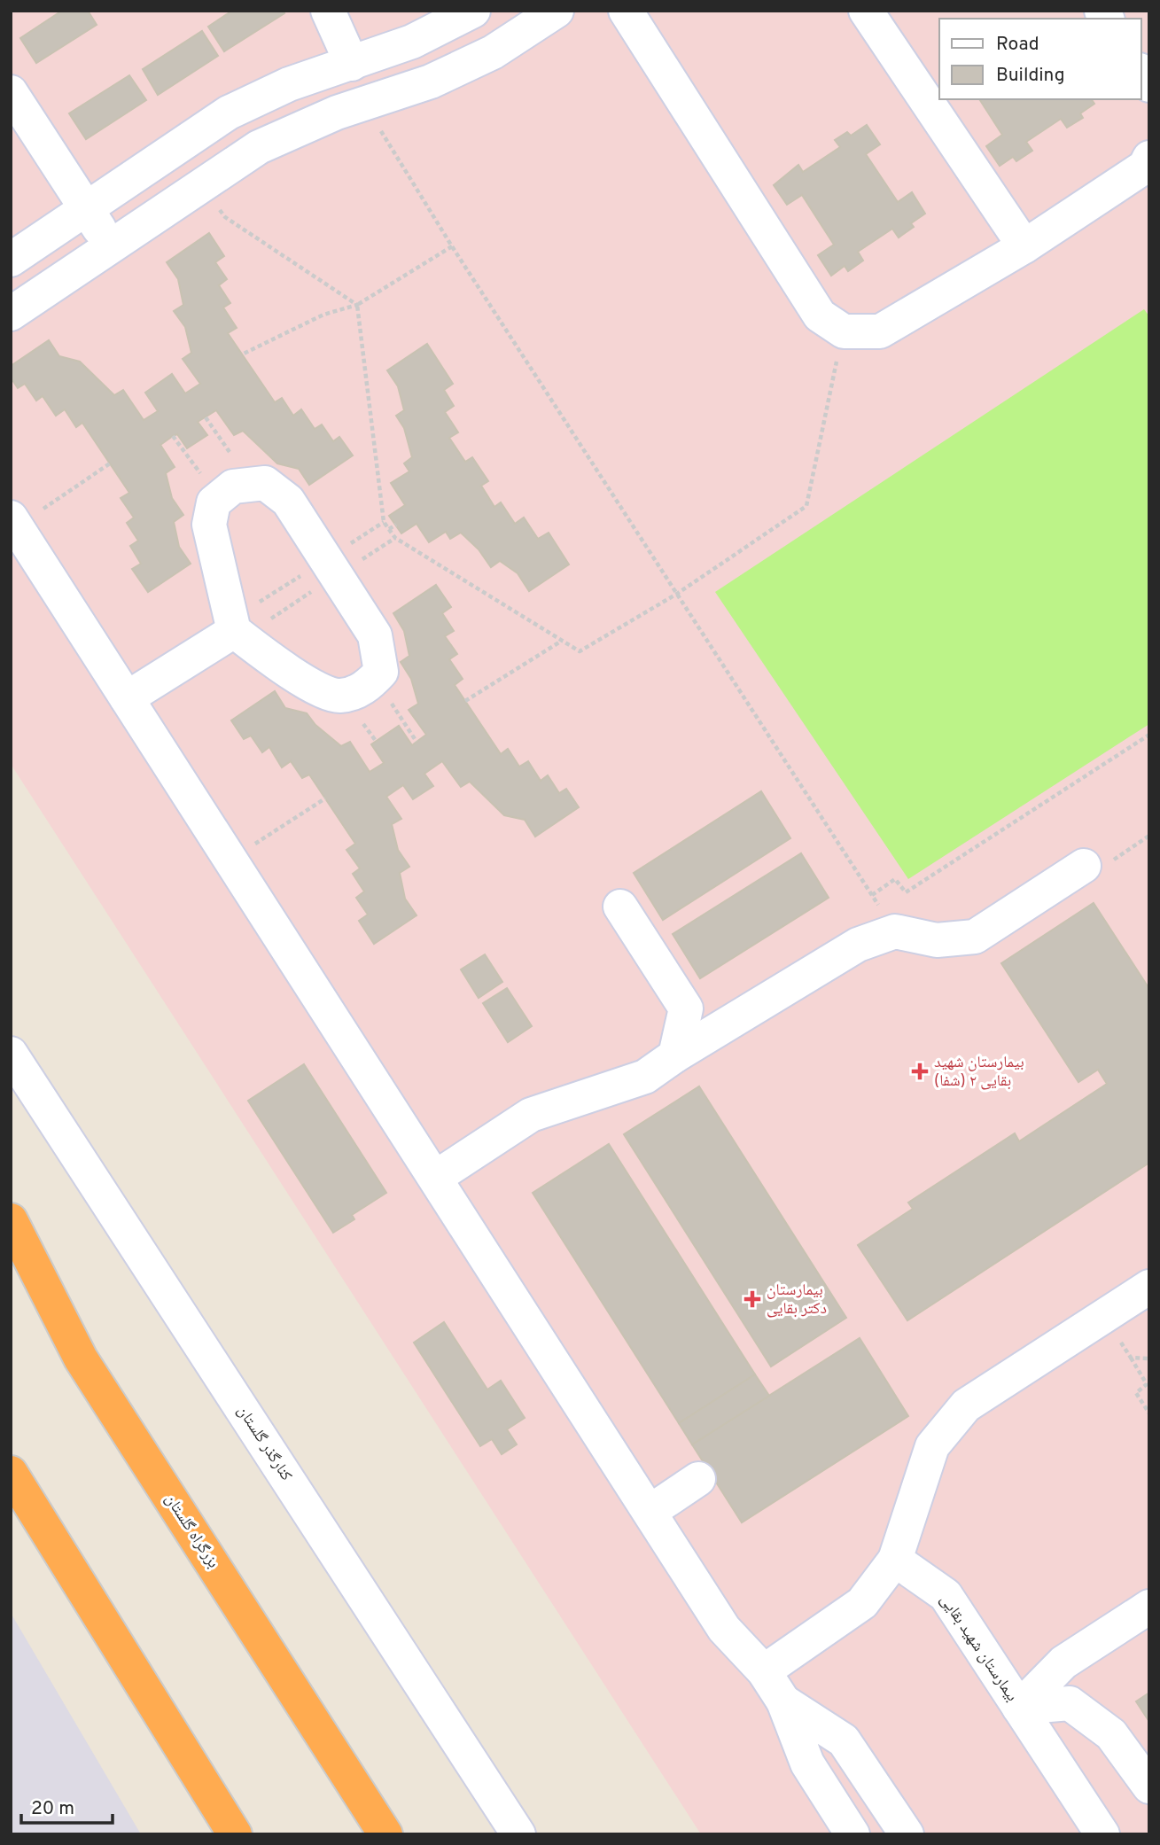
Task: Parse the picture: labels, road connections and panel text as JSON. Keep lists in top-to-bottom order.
{
  "streets": {
    "highway": ["بزرگراه گلستان"],
    "street": ["کنارگذر گلستان", "بیمارستان شهید بقایی"]
  },
  "places": {
    "health": ["بیمارستان شهید بقایی ۲ (شفا)", "بیمارستان دکتر بقایی"]
  },
  "legend": ["Road", "Building"],
  "scale_bar": "20 m"
}
